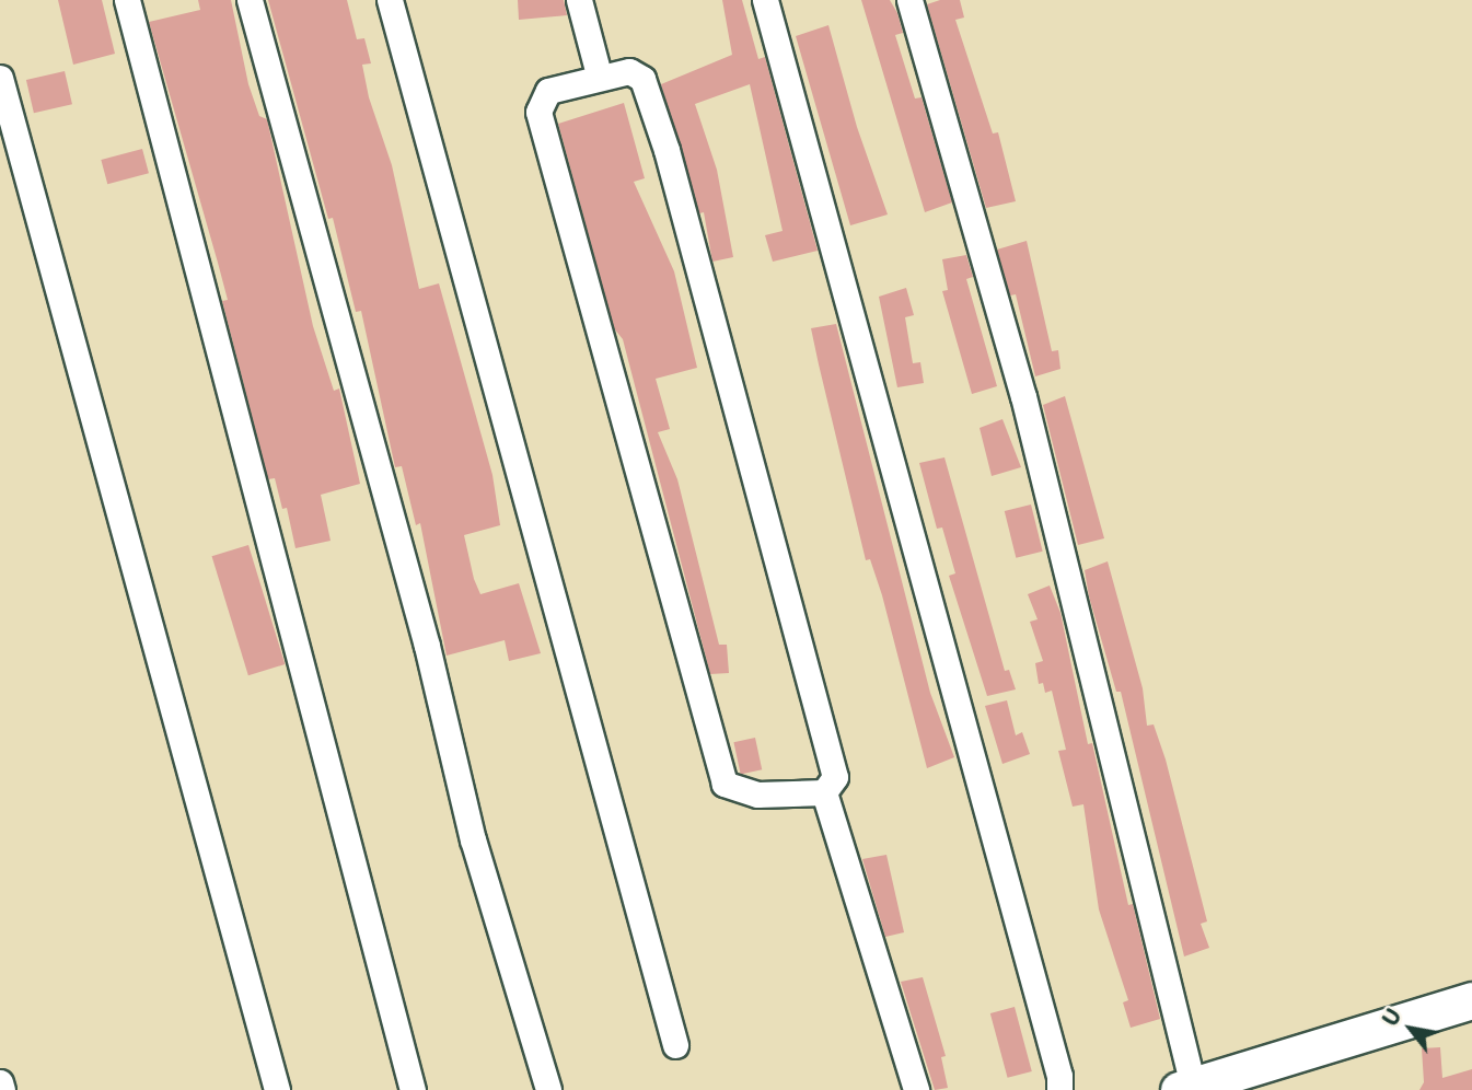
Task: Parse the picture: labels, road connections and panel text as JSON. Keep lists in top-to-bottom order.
{
  "north": "top left"
}
